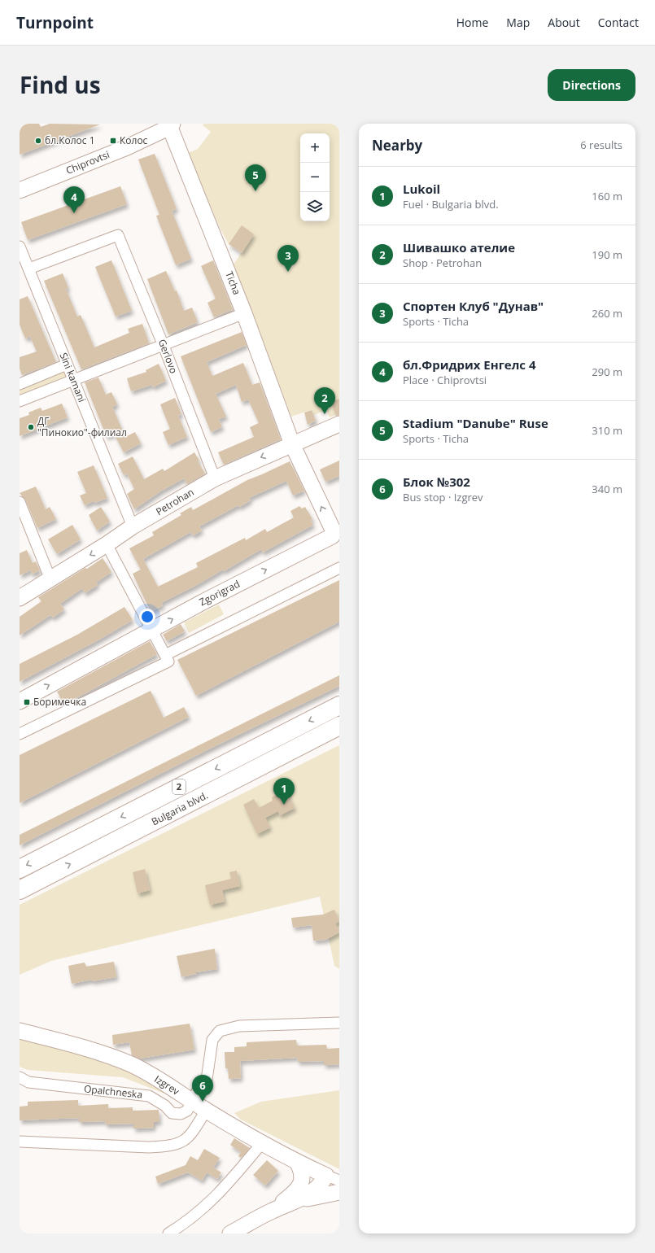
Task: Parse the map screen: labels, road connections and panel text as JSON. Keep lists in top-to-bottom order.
{
  "streets": {
    "highway": ["2", "Bulgaria blvd."],
    "street": [
      "Chiprovtsi",
      "Ticha",
      "Gerlovo",
      "Sini kamani",
      "Petrohan",
      "Zgorigrad",
      "Izgrev",
      "Opalchneska"
    ]
  },
  "crossings": [
    ["Chiprovtsi", "Ticha"],
    ["Ticha", "Petrohan"],
    ["Ticha", "Zgorigrad"],
    ["Gerlovo", "Sini kamani"],
    ["Gerlovo", "Petrohan"],
    ["Sini kamani", "Petrohan"],
    ["Petrohan", "Zgorigrad"],
    ["Izgrev", "Opalchneska"]
  ],
  "places": {
    "other": ["бл.Колос 1", "ДГ \"Пинокио\"-филиал"],
    "transit": ["Колос", "Боримечка"]
  },
  "page": {
    "header": "Turnpoint",
    "nav": [
      "Home",
      "Map",
      "About",
      "Contact"
    ],
    "title": "Find us",
    "buttons": "Directions",
    "heading": ["Nearby", "6 results"],
    "map_buttons": ["+", "−"],
    "pins": [
      "5",
      "4",
      "3",
      "2",
      "1",
      "6"
    ],
    "list": [
      {
        "mark": "1",
        "name": "Lukoil",
        "note": "Fuel · Bulgaria blvd.",
        "value": "160 m"
      },
      {
        "mark": "2",
        "name": "Шивашко ателие",
        "note": "Shop · Petrohan",
        "value": "190 m"
      },
      {
        "mark": "3",
        "name": "Спортен Клуб \"Дунав\"",
        "note": "Sports · Ticha",
        "value": "260 m"
      },
      {
        "mark": "4",
        "name": "бл.Фридрих Енгелс 4",
        "note": "Place · Chiprovtsi",
        "value": "290 m"
      },
      {
        "mark": "5",
        "name": "Stadium \"Danube\" Ruse",
        "note": "Sports · Ticha",
        "value": "310 m"
      },
      {
        "mark": "6",
        "name": "Блок №302",
        "note": "Bus stop · Izgrev",
        "value": "340 m"
      }
    ]
  }
}
